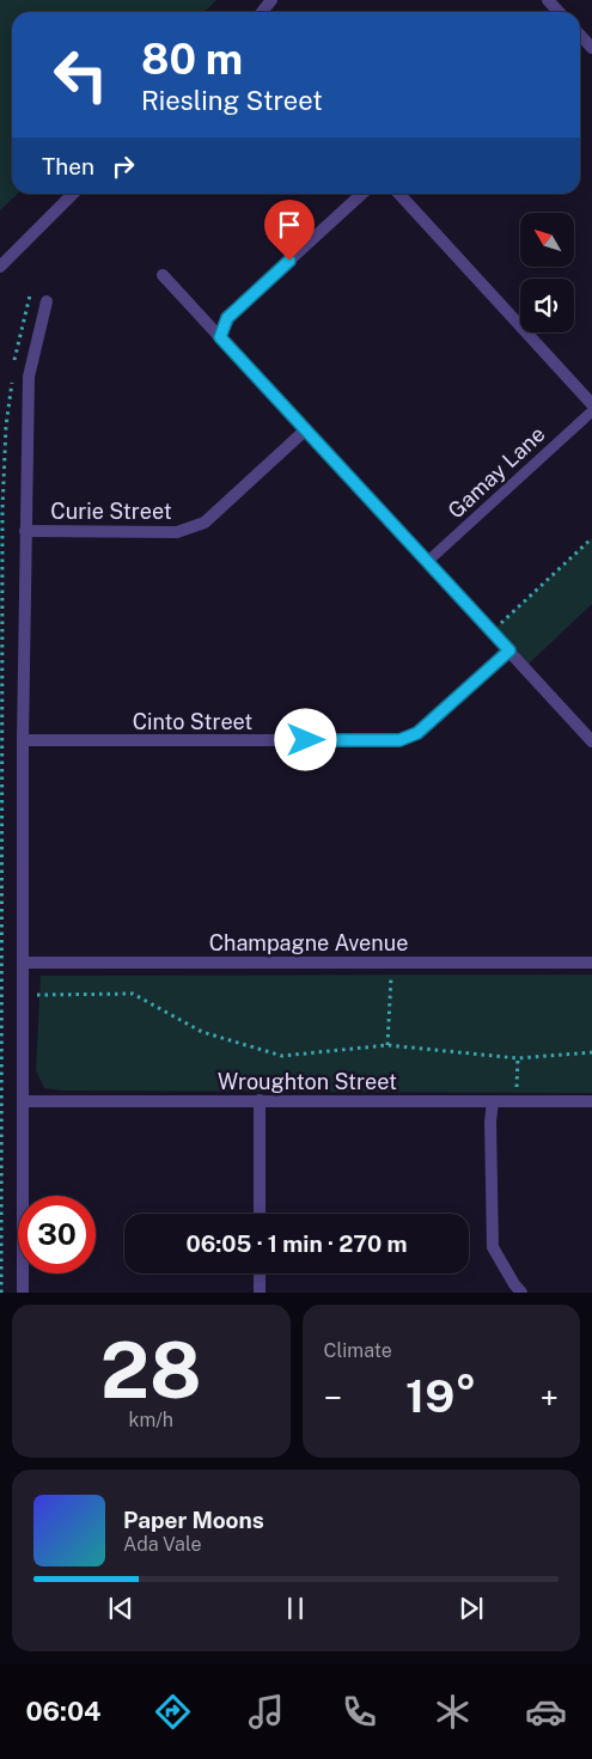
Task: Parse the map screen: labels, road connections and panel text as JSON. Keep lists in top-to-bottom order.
{
  "streets": {
    "street": [
      "Curie Street",
      "Cinto Street",
      "Champagne Avenue",
      "Wroughton Street"
    ],
    "lane": ["Gamay Lane"]
  },
  "north": "top left",
  "page": {
    "turn": ["80 m", "Riesling Street"],
    "then": "Then",
    "limit": "30",
    "trip": "06:05 · 1 min · 270 m",
    "tile": [
      ["28", "km/h"],
      "Climate"
    ],
    "heat": ["−", "19°", "+"],
    "song": ["Paper Moons", "Ada Vale"],
    "tabs": "06:04"
  }
}
